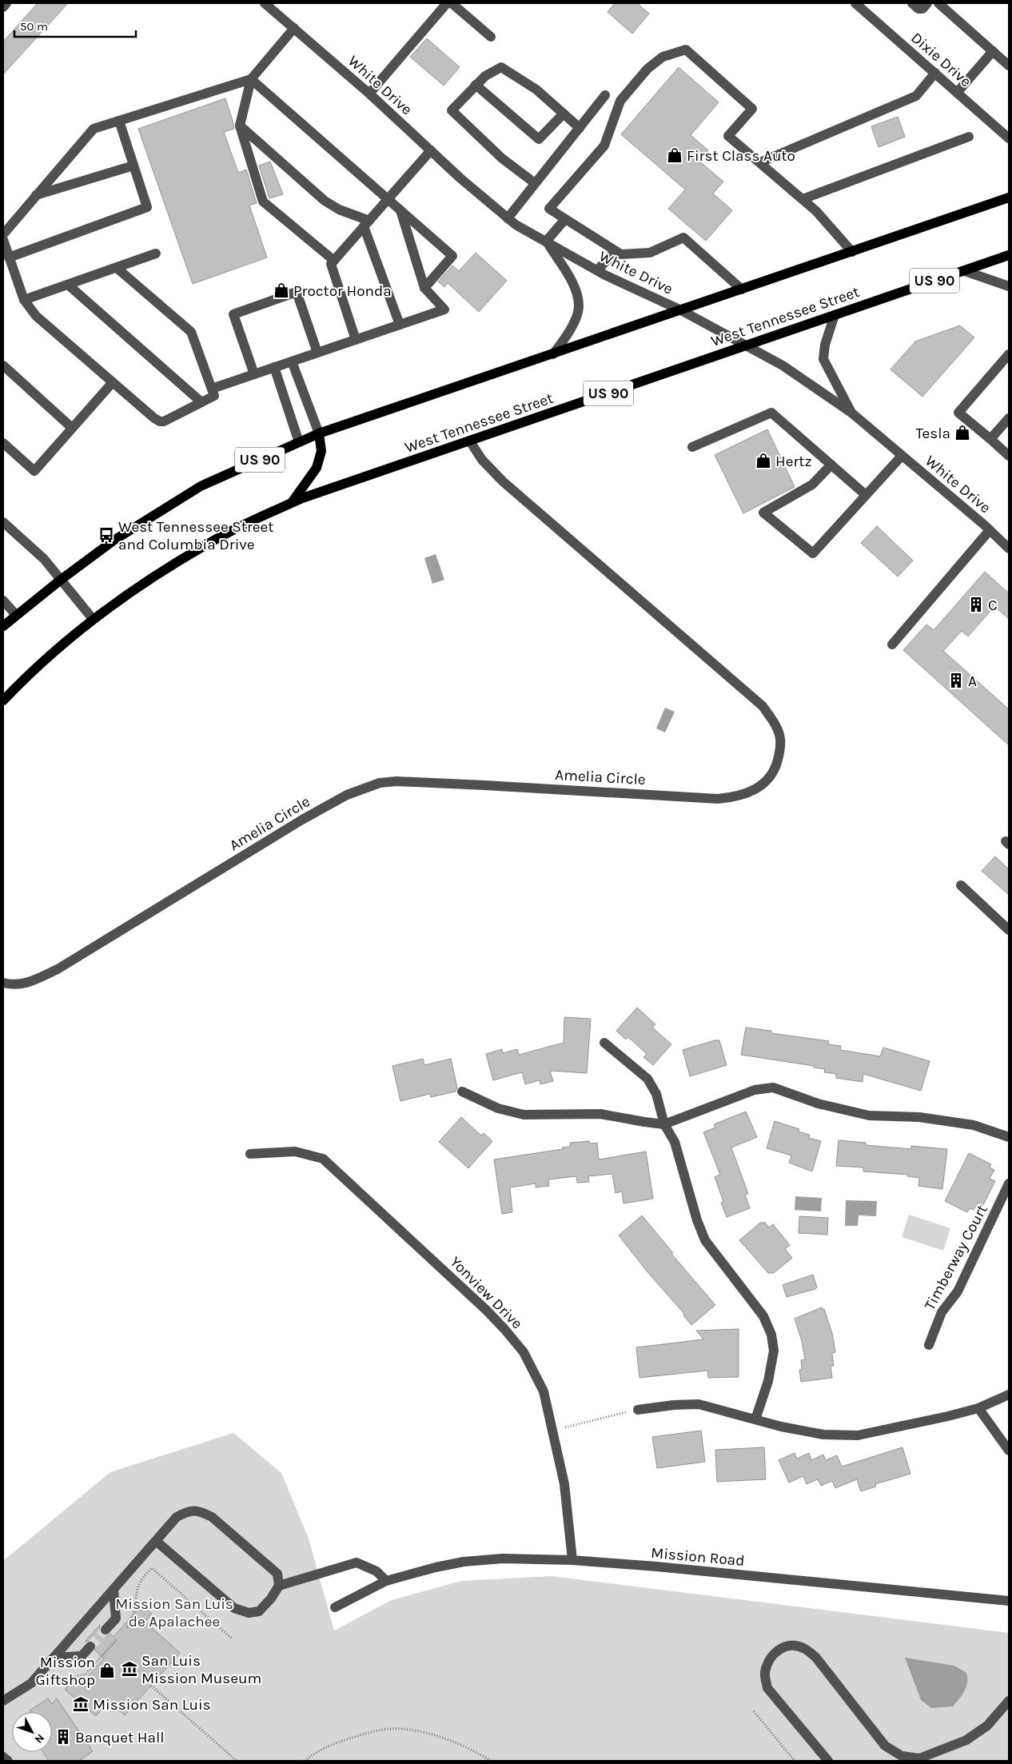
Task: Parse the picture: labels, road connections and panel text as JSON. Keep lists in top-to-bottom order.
{
  "streets": {
    "main road": ["US 90", "West Tennessee Street"],
    "street": [
      "Dixie Drive",
      "White Drive",
      "Amelia Circle",
      "Timberway Court",
      "Yonview Drive",
      "Mission Road"
    ]
  },
  "crossings": [
    ["White Drive", "US 90"],
    ["White Drive", "West Tennessee Street"],
    ["West Tennessee Street", "Amelia Circle"],
    ["Yonview Drive", "Mission Road"]
  ],
  "parks": ["Mission San Luis de Apalachee"],
  "places": {
    "shop": [
      "First Class Auto",
      "Proctor Honda",
      "Tesla",
      "Hertz",
      "Mission Giftshop"
    ],
    "bus stop": ["West Tennessee Street and Columbia Drive"],
    "building": ["C", "A", "Banquet Hall"],
    "museum": ["San Luis Mission Museum", "Mission San Luis"]
  },
  "scale_bar": "50 m",
  "north": "bottom right"
}
